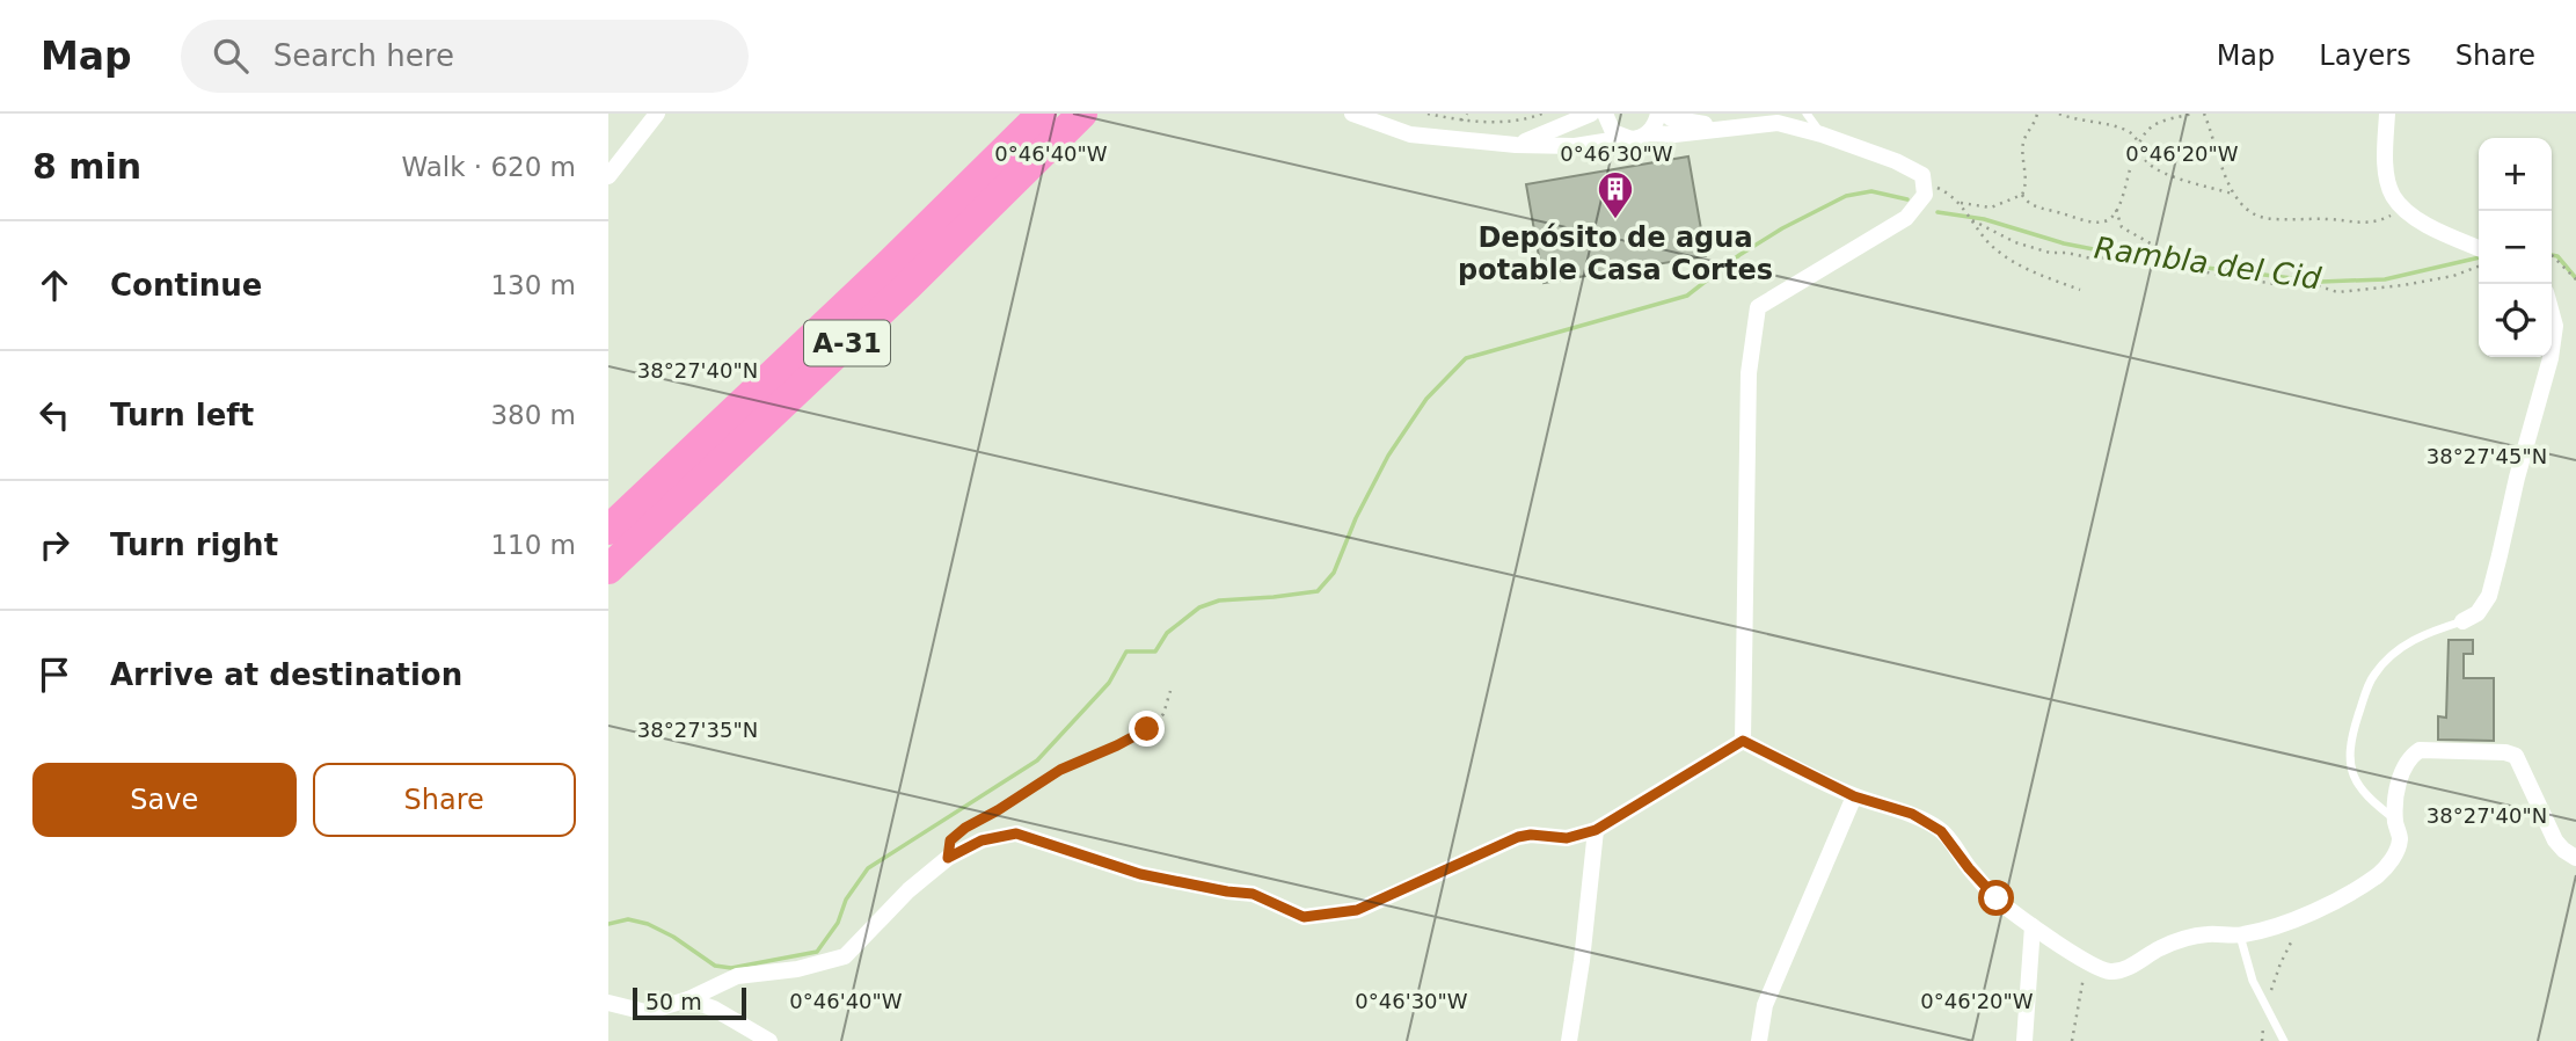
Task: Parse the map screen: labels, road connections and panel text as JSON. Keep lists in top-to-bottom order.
{
  "streets": {
    "highway": ["A-31"]
  },
  "water": ["Rambla del Cid"],
  "places": {
    "building": ["Depósito de agua potable Casa Cortes"]
  },
  "scale_bar": "50 m",
  "page": {
    "header": "Map",
    "search": "Search here",
    "nav": ["Map", "Layers", "Share"],
    "heading": ["8 min", "Walk · 620 m"],
    "map_buttons": ["+", "−"],
    "list": [
      ["Continue", "130 m"],
      ["Turn left", "380 m"],
      ["Turn right", "110 m"],
      "Arrive at destination"
    ],
    "buttons": ["Save", "Share"],
    "scale": "50 m"
  },
  "coordinates": [
    "0°46'40\"W",
    "0°46'30\"W",
    "0°46'20\"W",
    "38°27'40\"N",
    "38°27'45\"N",
    "38°27'35\"N"
  ]
}
